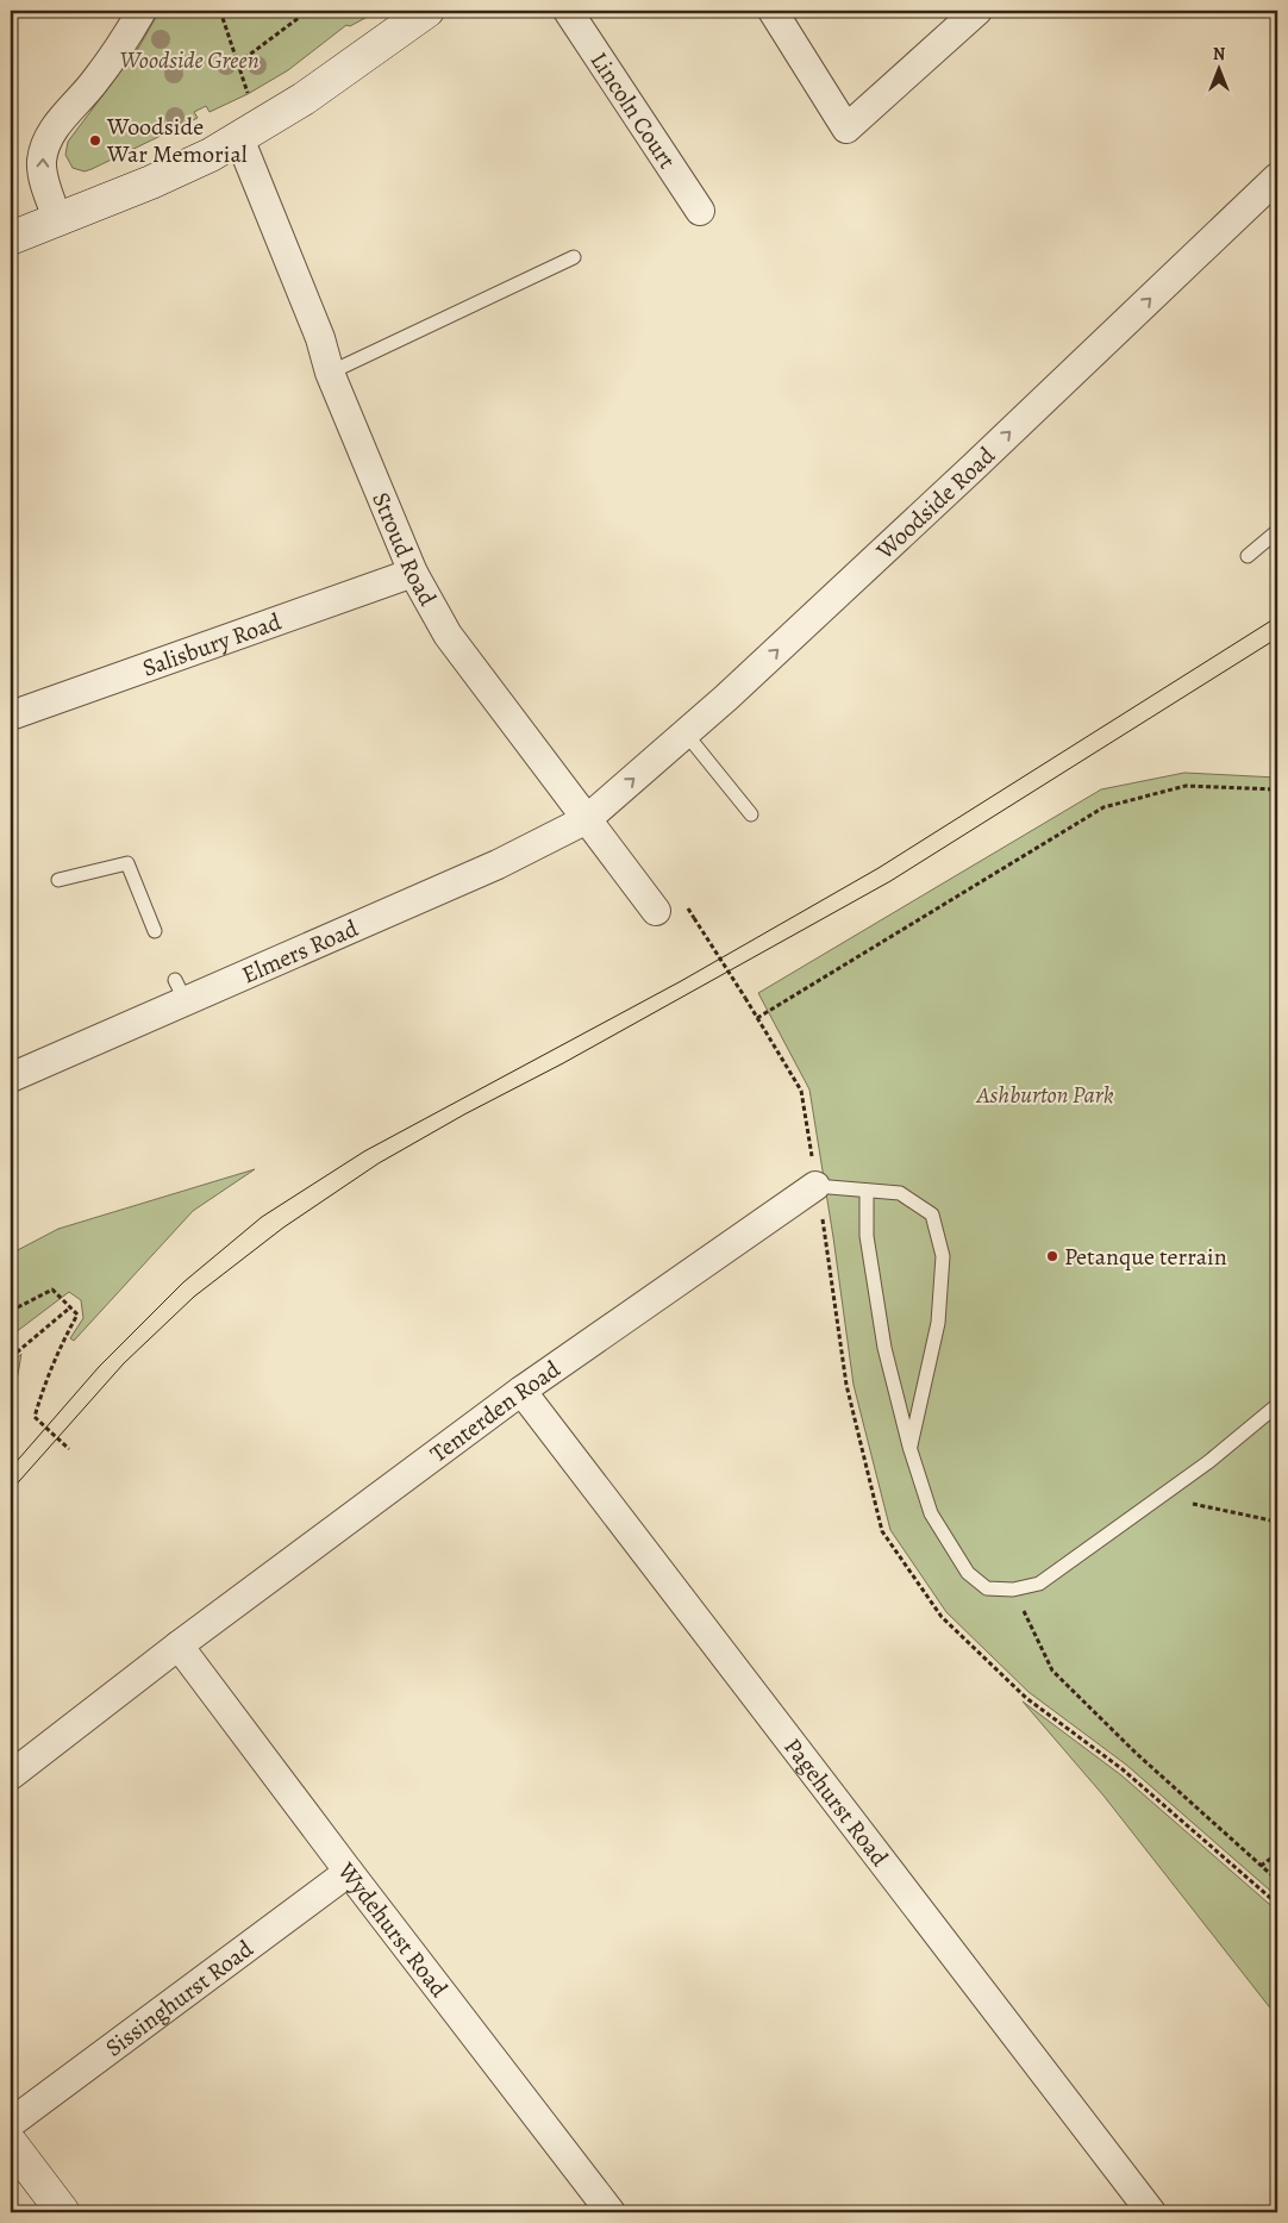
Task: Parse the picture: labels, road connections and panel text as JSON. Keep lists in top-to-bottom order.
{
  "streets": {
    "street": [
      "Lincoln Court",
      "Woodside Road",
      "Stroud Road",
      "Salisbury Road",
      "Elmers Road",
      "Tenterden Road",
      "Pagehurst Road",
      "Wydehurst Road",
      "Sissinghurst Road"
    ]
  },
  "crossings": [
    ["Woodside Road", "Stroud Road"],
    ["Woodside Road", "Elmers Road"],
    ["Stroud Road", "Salisbury Road"],
    ["Stroud Road", "Elmers Road"],
    ["Tenterden Road", "Pagehurst Road"],
    ["Tenterden Road", "Wydehurst Road"],
    ["Wydehurst Road", "Sissinghurst Road"]
  ],
  "one_way": ["Woodside Road"],
  "parks": ["Woodside Green", "Ashburton Park"],
  "places": ["Woodside War Memorial", "Petanque terrain"],
  "north": "top"
}
